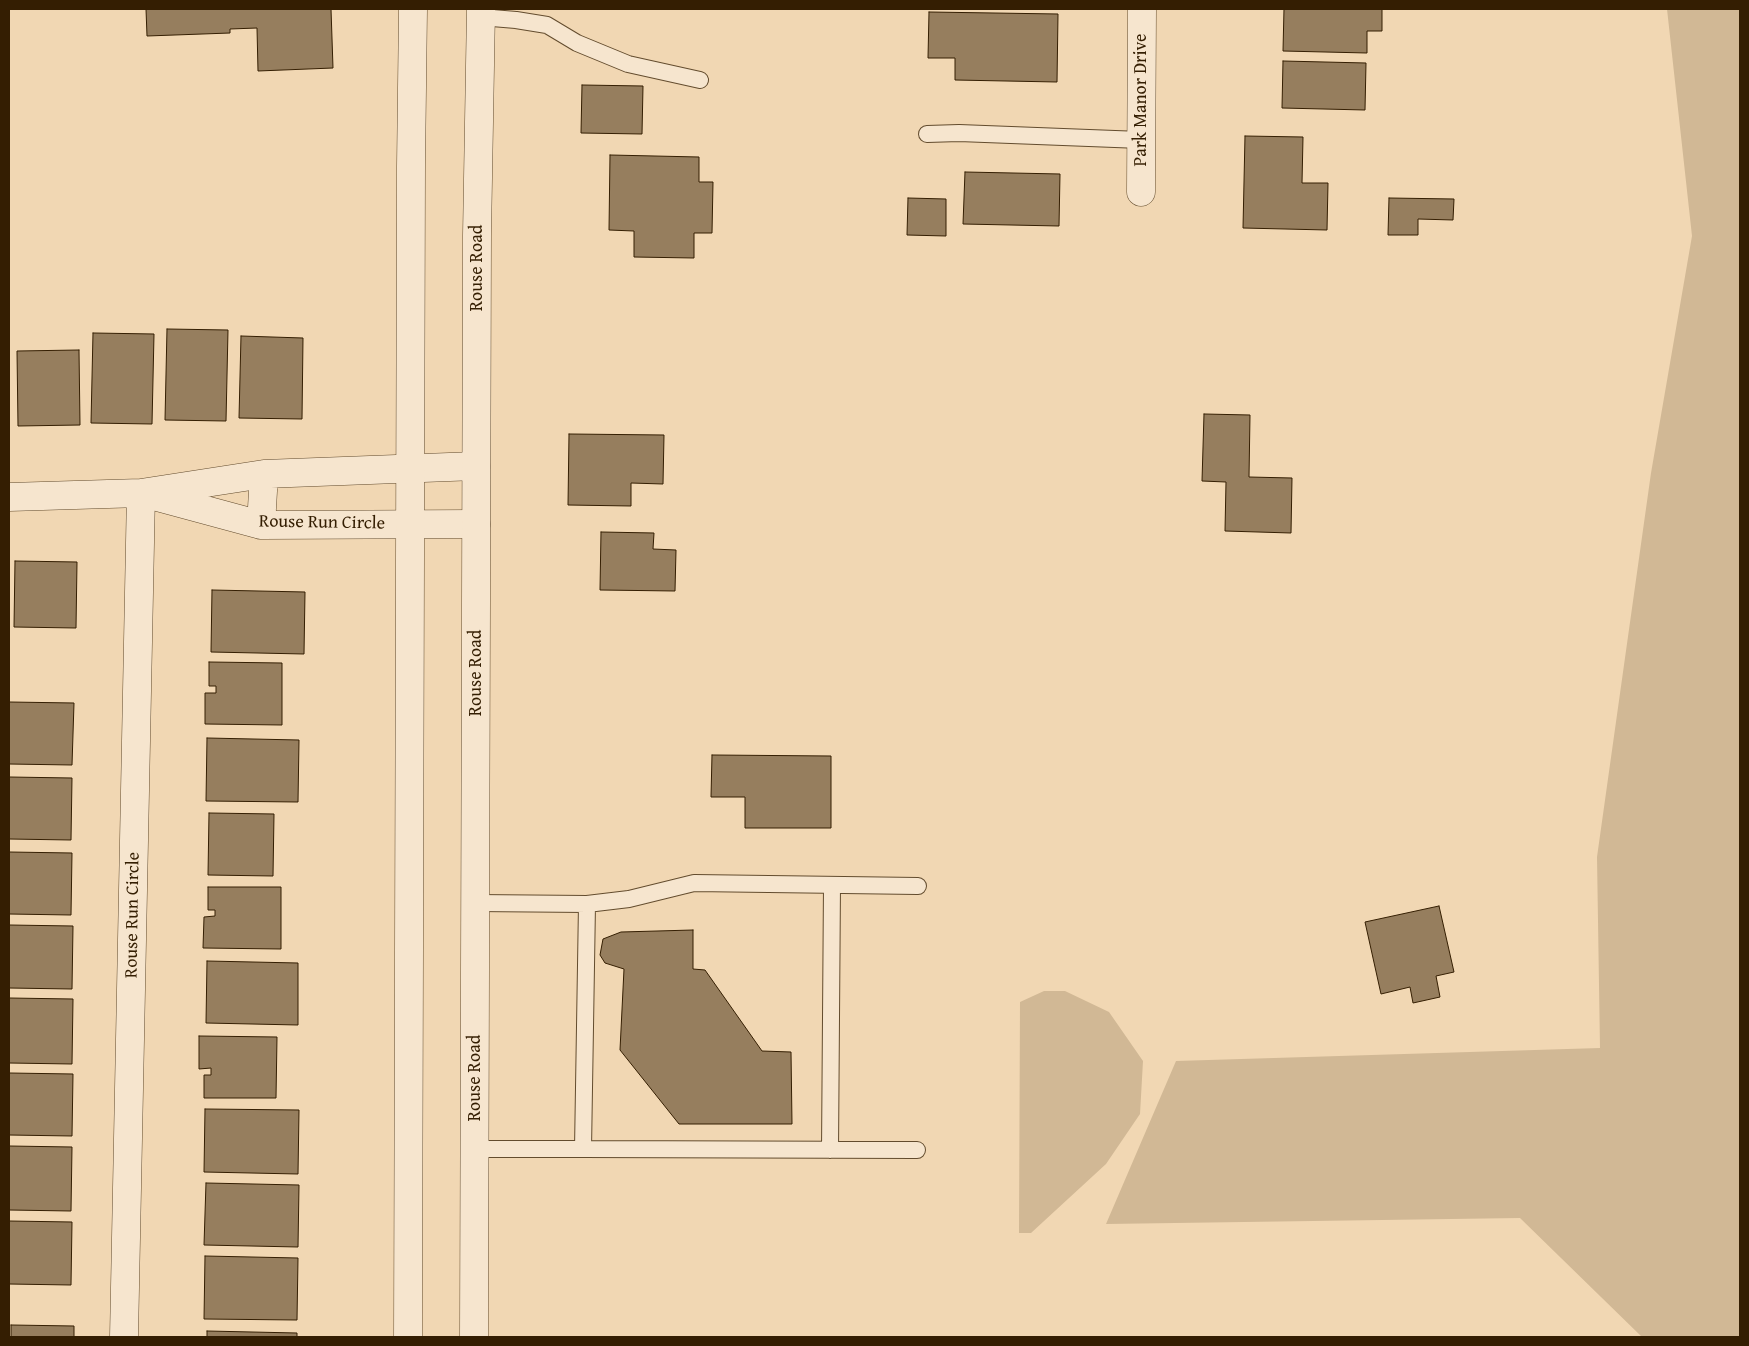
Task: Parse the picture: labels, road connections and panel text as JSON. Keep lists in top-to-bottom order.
{
  "streets": {
    "street": ["Park Manor Drive", "Rouse Road", "Rouse Run Circle"]
  },
  "crossings": [
    ["Rouse Road", "Rouse Run Circle"]
  ]
}
